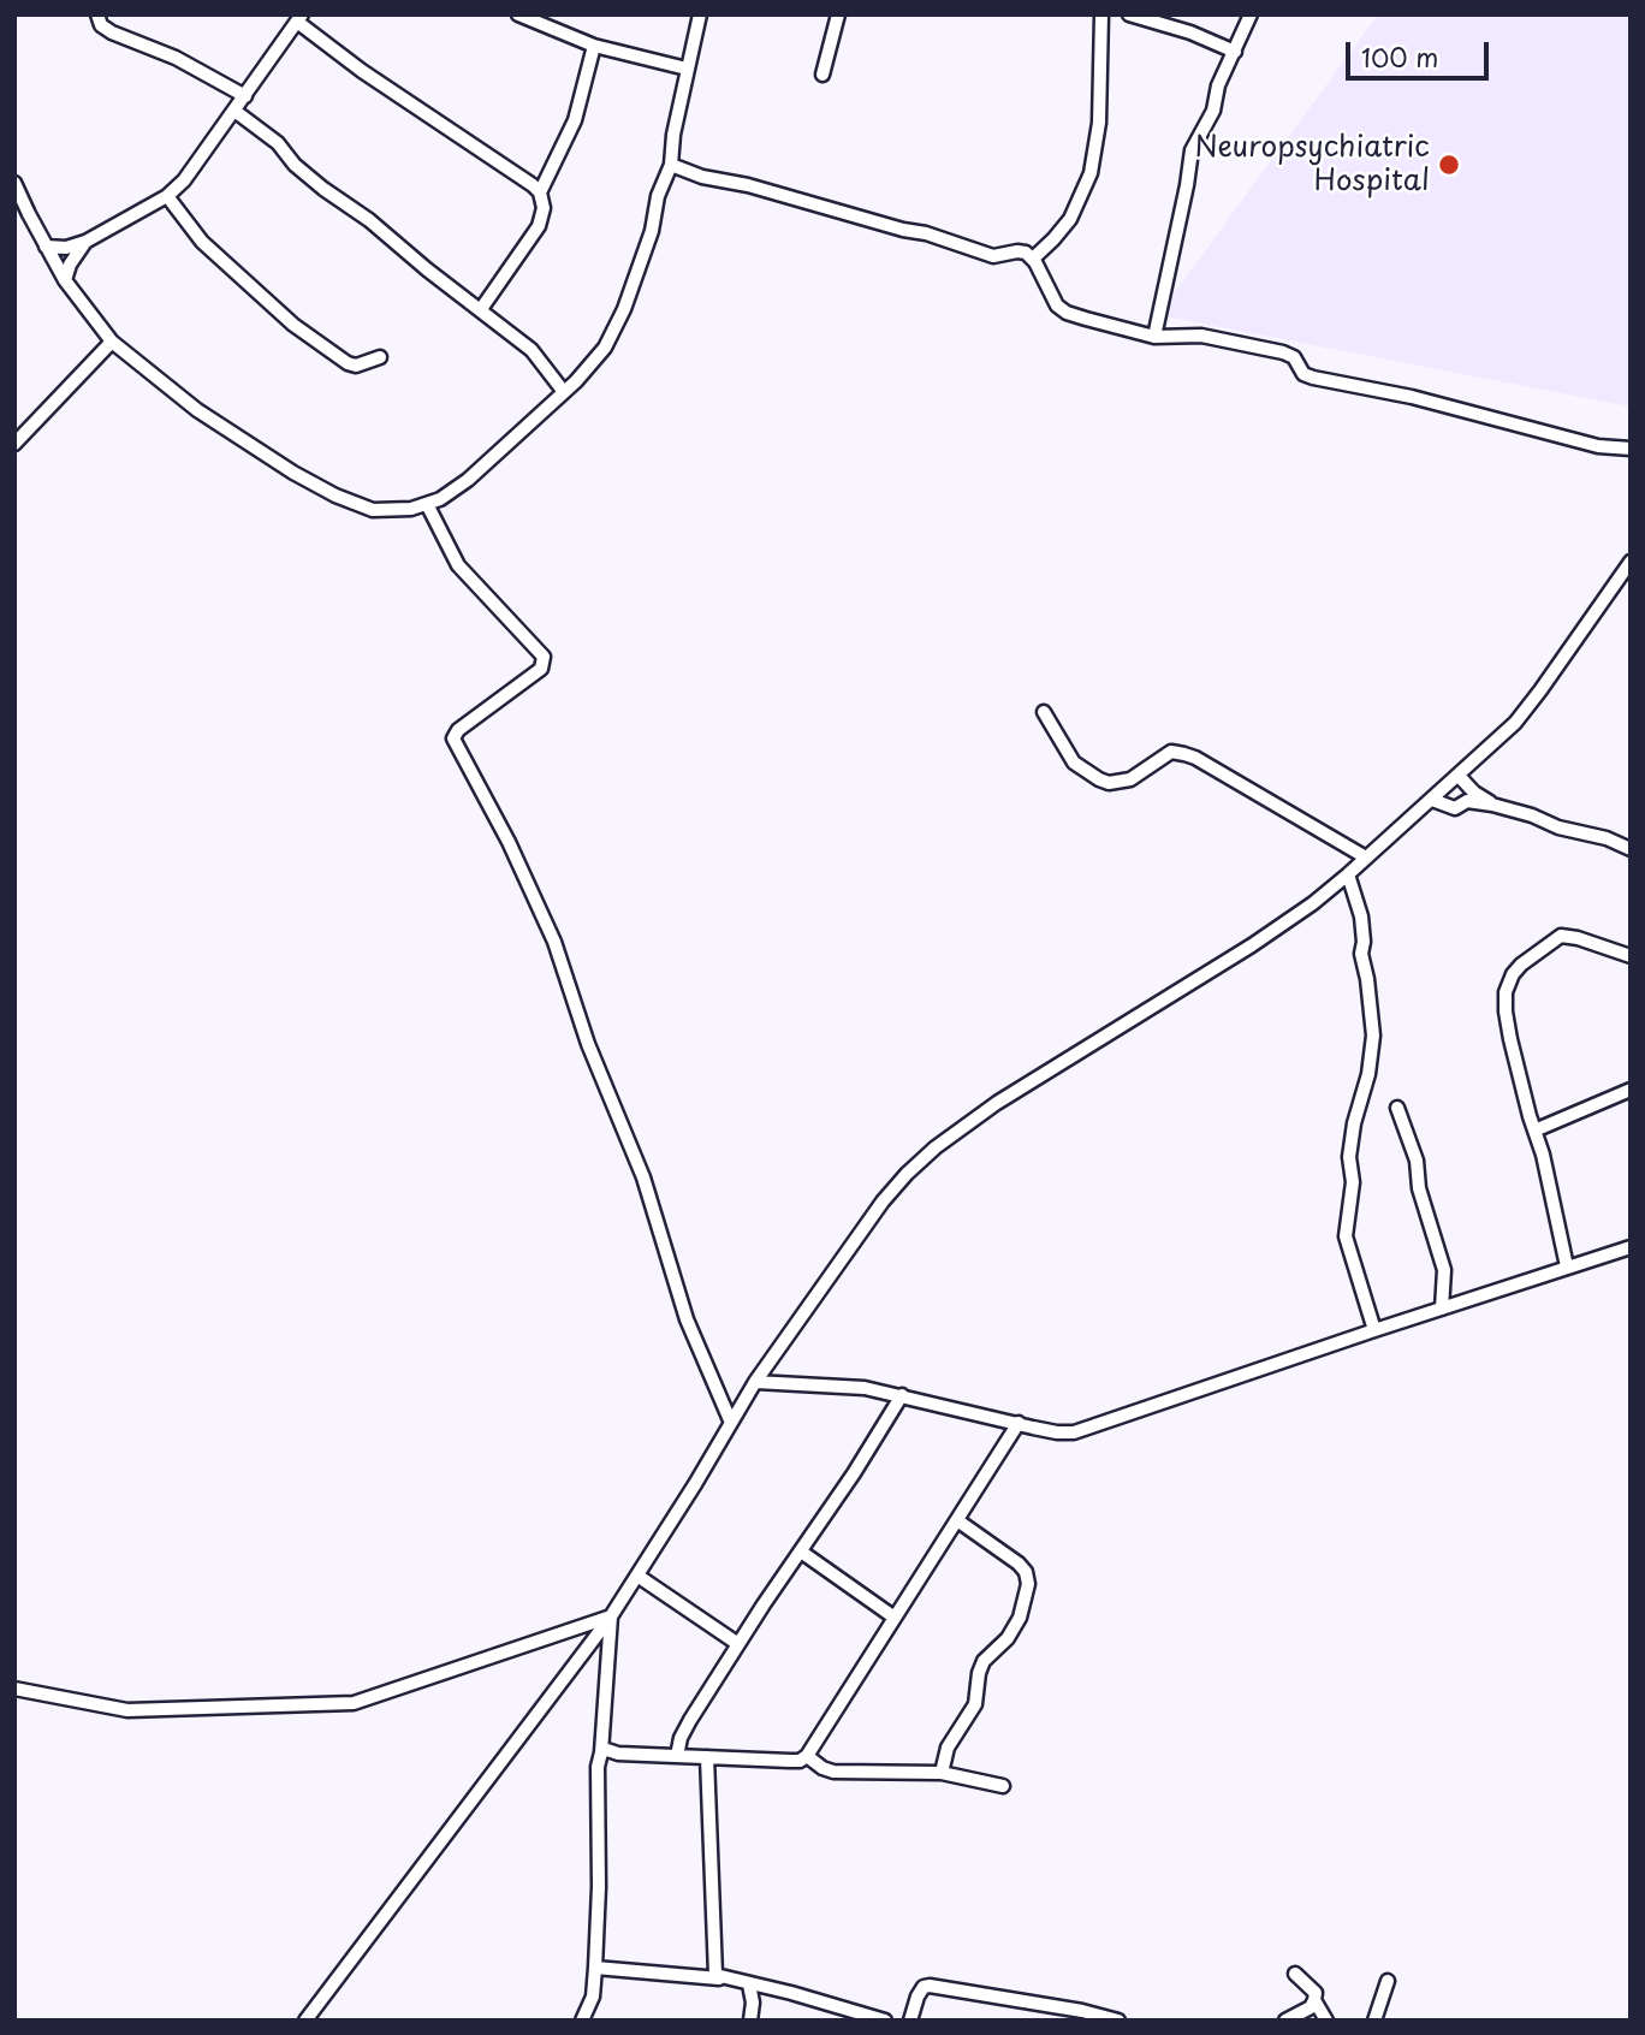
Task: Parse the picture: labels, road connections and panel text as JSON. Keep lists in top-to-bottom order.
{
  "places": ["Neuropsychiatric Hospital"],
  "scale_bar": "100 m"
}
